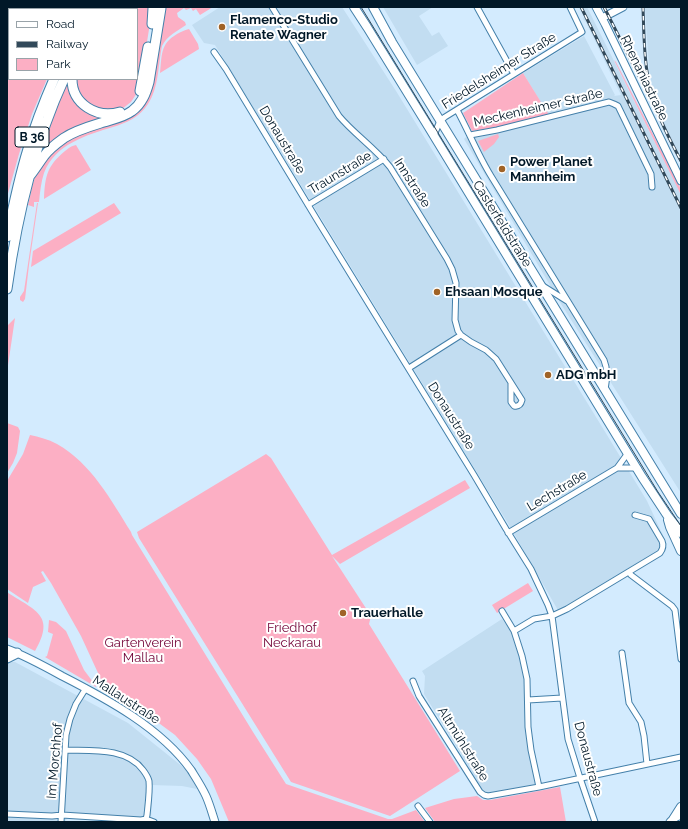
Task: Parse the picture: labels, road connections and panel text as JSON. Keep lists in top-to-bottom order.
{
  "streets": {
    "highway": ["B 36"],
    "main road": ["Rhenaniastraße", "Casterfeldstraße", "Mallaustraße"],
    "street": [
      "Friedelsheimer Straße",
      "Meckenheimer Straße",
      "Donaustraße",
      "Traunstraße",
      "Innstraße",
      "Lechstraße",
      "Altmühlstraße",
      "Im Morchhof"
    ]
  },
  "crossings": [
    ["Friedelsheimer Straße", "Casterfeldstraße"],
    ["Meckenheimer Straße", "Casterfeldstraße"],
    ["Donaustraße", "Traunstraße"],
    ["Donaustraße", "Lechstraße"],
    ["Donaustraße", "Altmühlstraße"],
    ["Traunstraße", "Innstraße"],
    ["Casterfeldstraße", "Lechstraße"],
    ["Mallaustraße", "Im Morchhof"]
  ],
  "parks": ["Friedhof Neckarau", "Gartenverein Mallau"],
  "places": [
    "Flamenco-Studio Renate Wagner",
    "Power Planet Mannheim",
    "Ehsaan Mosque",
    "ADG mbH",
    "Trauerhalle"
  ],
  "legend": ["Road", "Railway", "Park"]
}
